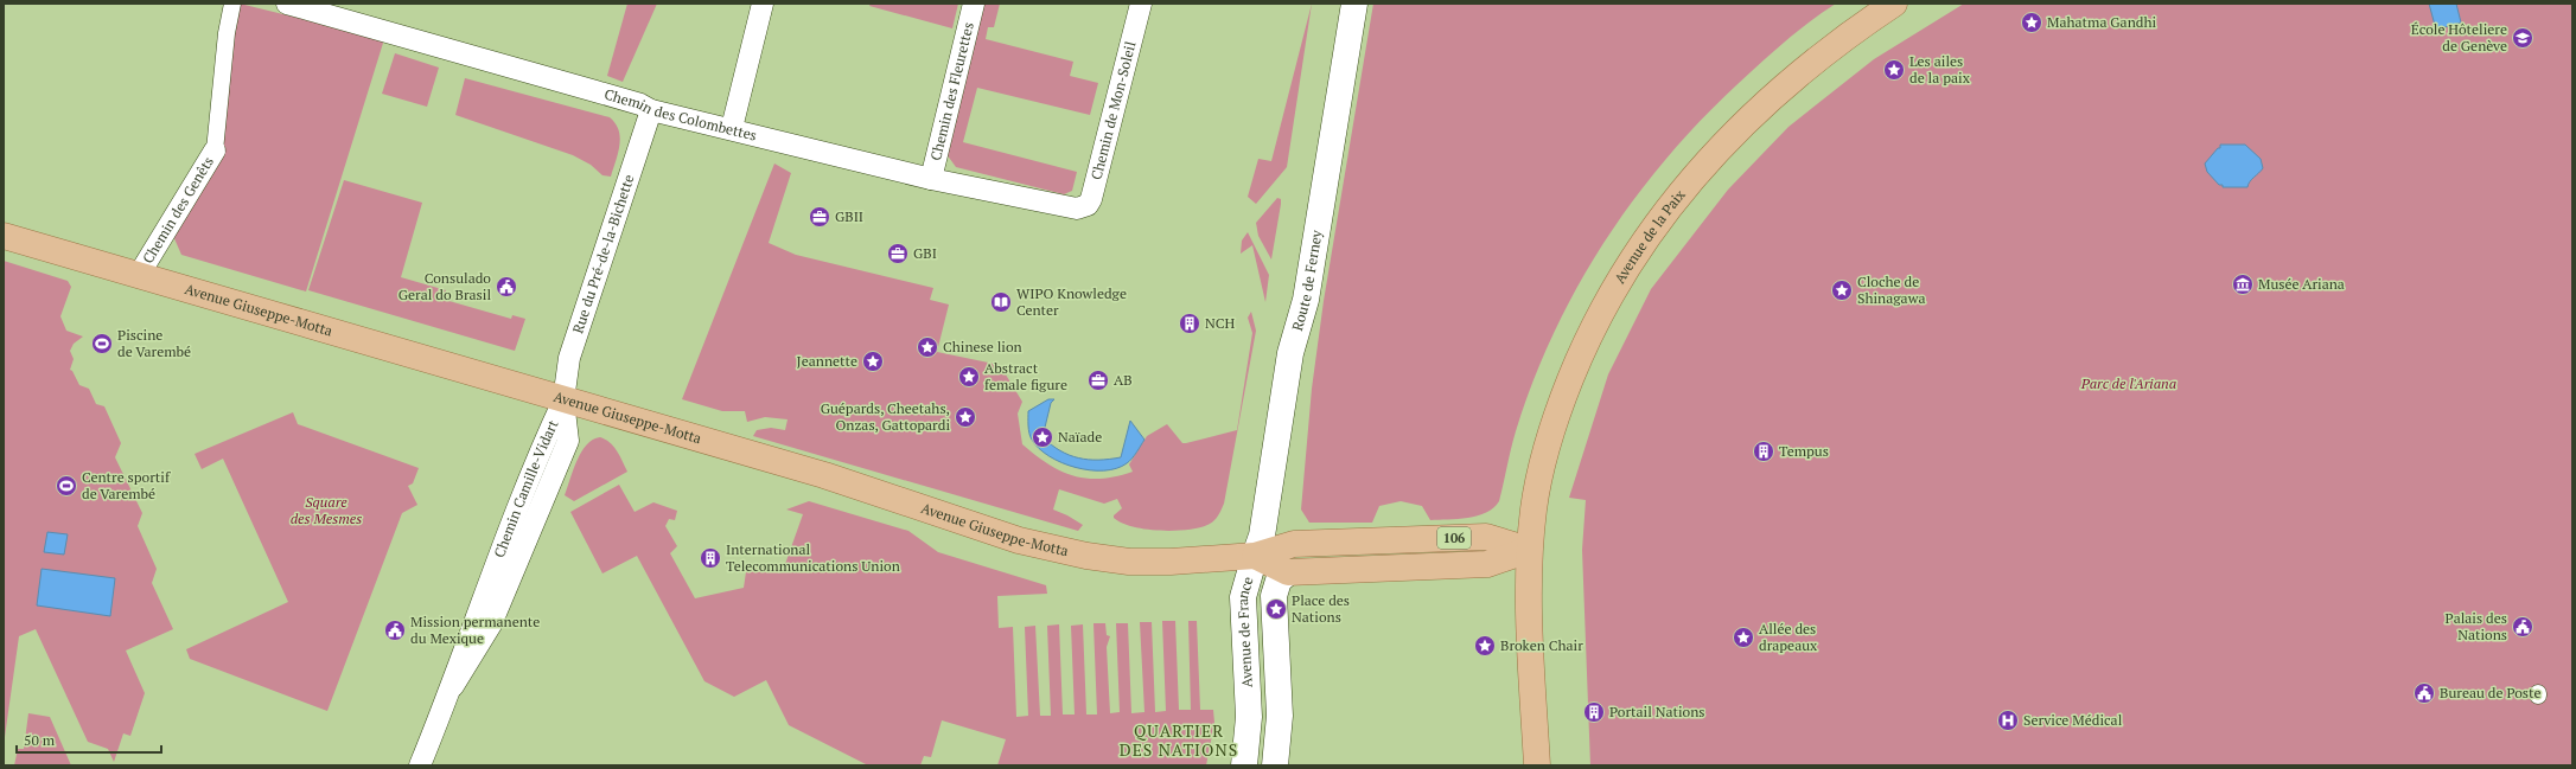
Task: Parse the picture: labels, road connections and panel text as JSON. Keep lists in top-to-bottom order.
{
  "streets": {
    "main road": ["Avenue de la Paix", "Avenue Giuseppe-Motta", "106"],
    "street": [
      "Chemin des Fleurettes",
      "Chemin de Mon-Soleil",
      "Chemin des Colombettes",
      "Chemin des Genêts",
      "Rue du Pré-de-la-Bichette",
      "Route de Ferney",
      "Chemin Camille-Vidart",
      "Avenue de France"
    ]
  },
  "crossings": [
    ["Chemin des Fleurettes", "Chemin des Colombettes"],
    ["Chemin de Mon-Soleil", "Chemin des Colombettes"],
    ["Chemin des Colombettes", "Rue du Pré-de-la-Bichette"],
    ["Chemin des Genêts", "Avenue Giuseppe-Motta"],
    ["Avenue de la Paix", "106"],
    ["Rue du Pré-de-la-Bichette", "Avenue Giuseppe-Motta"],
    ["Rue du Pré-de-la-Bichette", "Chemin Camille-Vidart"],
    ["Route de Ferney", "Avenue Giuseppe-Motta"],
    ["Route de Ferney", "106"],
    ["Route de Ferney", "Avenue de France"],
    ["Avenue Giuseppe-Motta", "Chemin Camille-Vidart"],
    ["Avenue Giuseppe-Motta", "106"],
    ["Avenue Giuseppe-Motta", "Avenue de France"],
    ["106", "Avenue de France"]
  ],
  "districts": ["QUARTIER DES NATIONS"],
  "parks": ["Parc de l'Ariana", "Square des Mesmes"],
  "places": {
    "place": [
      "Mahatma Gandhi",
      "Les ailes de la paix",
      "Cloche de Shinagawa",
      "Chinese lion",
      "Jeannette",
      "Abstract female figure",
      "Guépards, Cheetahs, Onzas, Gattopardi",
      "Naïade",
      "Place des Nations",
      "Allée des drapeaux",
      "Broken Chair"
    ],
    "school or university": ["École Hôteliere de Genève"],
    "office": ["GBII", "GBI", "AB"],
    "museum": ["Musée Ariana"],
    "public building": [
      "Consulado Geral do Brasil",
      "Palais des Nations",
      "Mission permanente du Mexique",
      "Bureau de Poste"
    ],
    "library": ["WIPO Knowledge Center"],
    "building": [
      "NCH",
      "Tempus",
      "International Telecommunications Union",
      "Portail Nations"
    ],
    "sports": ["Piscine de Varembé", "Centre sportif de Varembé"],
    "hospital": ["Service Médical"]
  },
  "scale_bar": "50 m"
}
